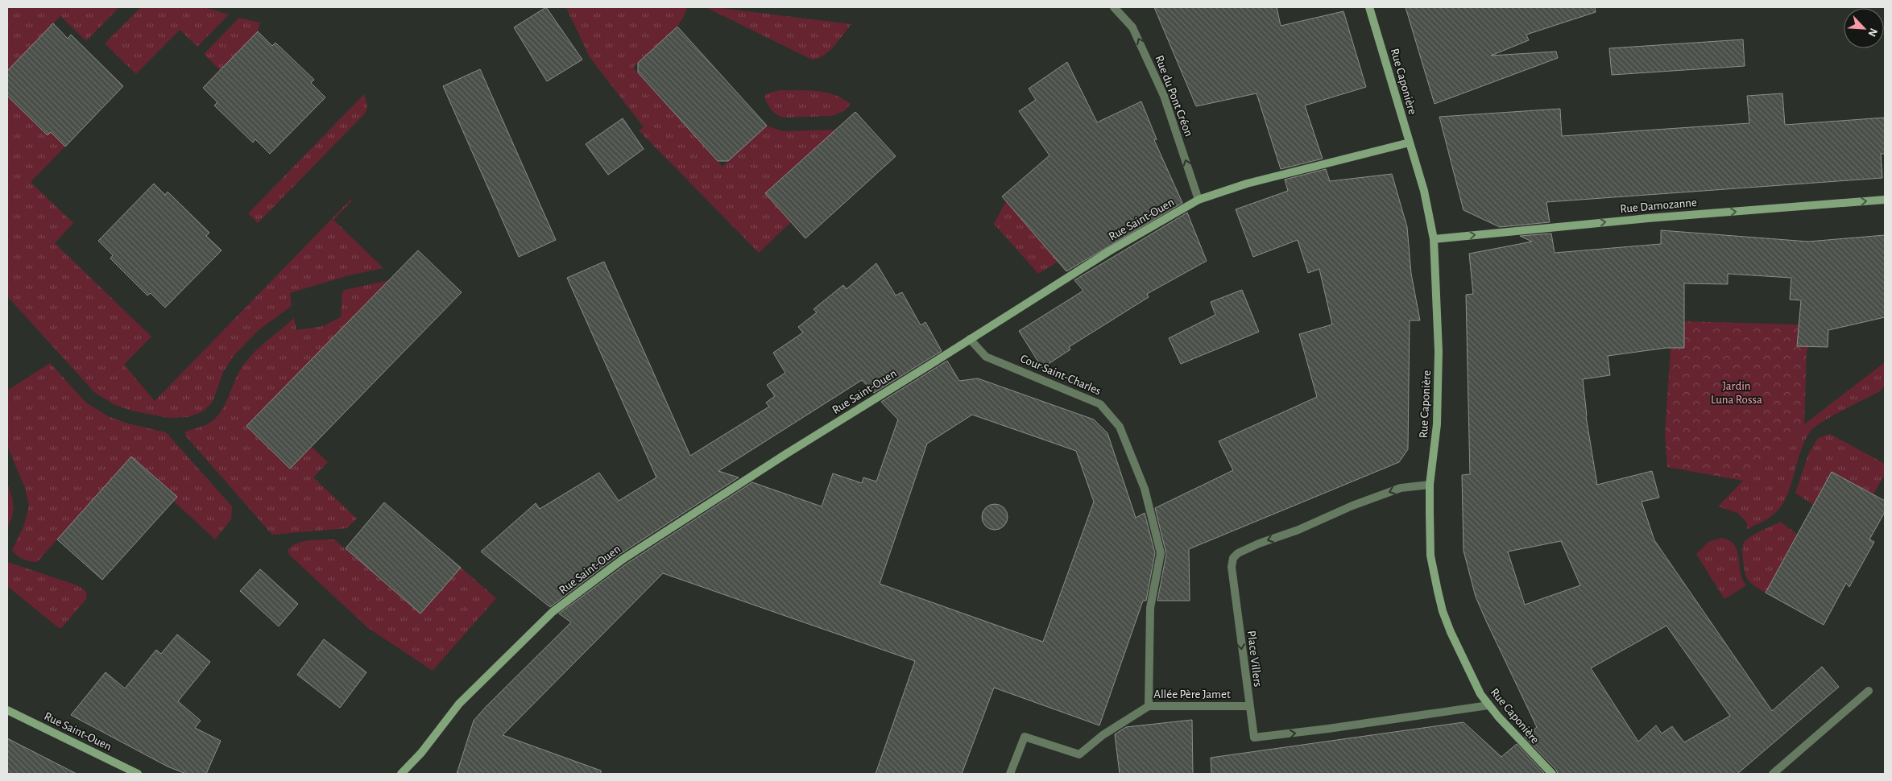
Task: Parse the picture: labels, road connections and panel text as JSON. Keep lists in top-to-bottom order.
{
  "streets": {
    "street": [
      "Rue Caponière",
      "Rue du Pont Créon",
      "Rue Damozanne",
      "Rue Saint-Ouen",
      "Cour Saint-Charles",
      "Place Villers",
      "Allée Père Jamet"
    ]
  },
  "crossings": [
    ["Rue Caponière", "Rue Damozanne"],
    ["Rue Caponière", "Rue Saint-Ouen"],
    ["Rue Caponière", "Place Villers"],
    ["Rue du Pont Créon", "Rue Saint-Ouen"],
    ["Rue Saint-Ouen", "Cour Saint-Charles"],
    ["Cour Saint-Charles", "Allée Père Jamet"],
    ["Place Villers", "Allée Père Jamet"]
  ],
  "one_way": ["Rue du Pont Créon", "Rue Damozanne"],
  "parks": ["Jardin Luna Rossa"],
  "north": "bottom right"
}
